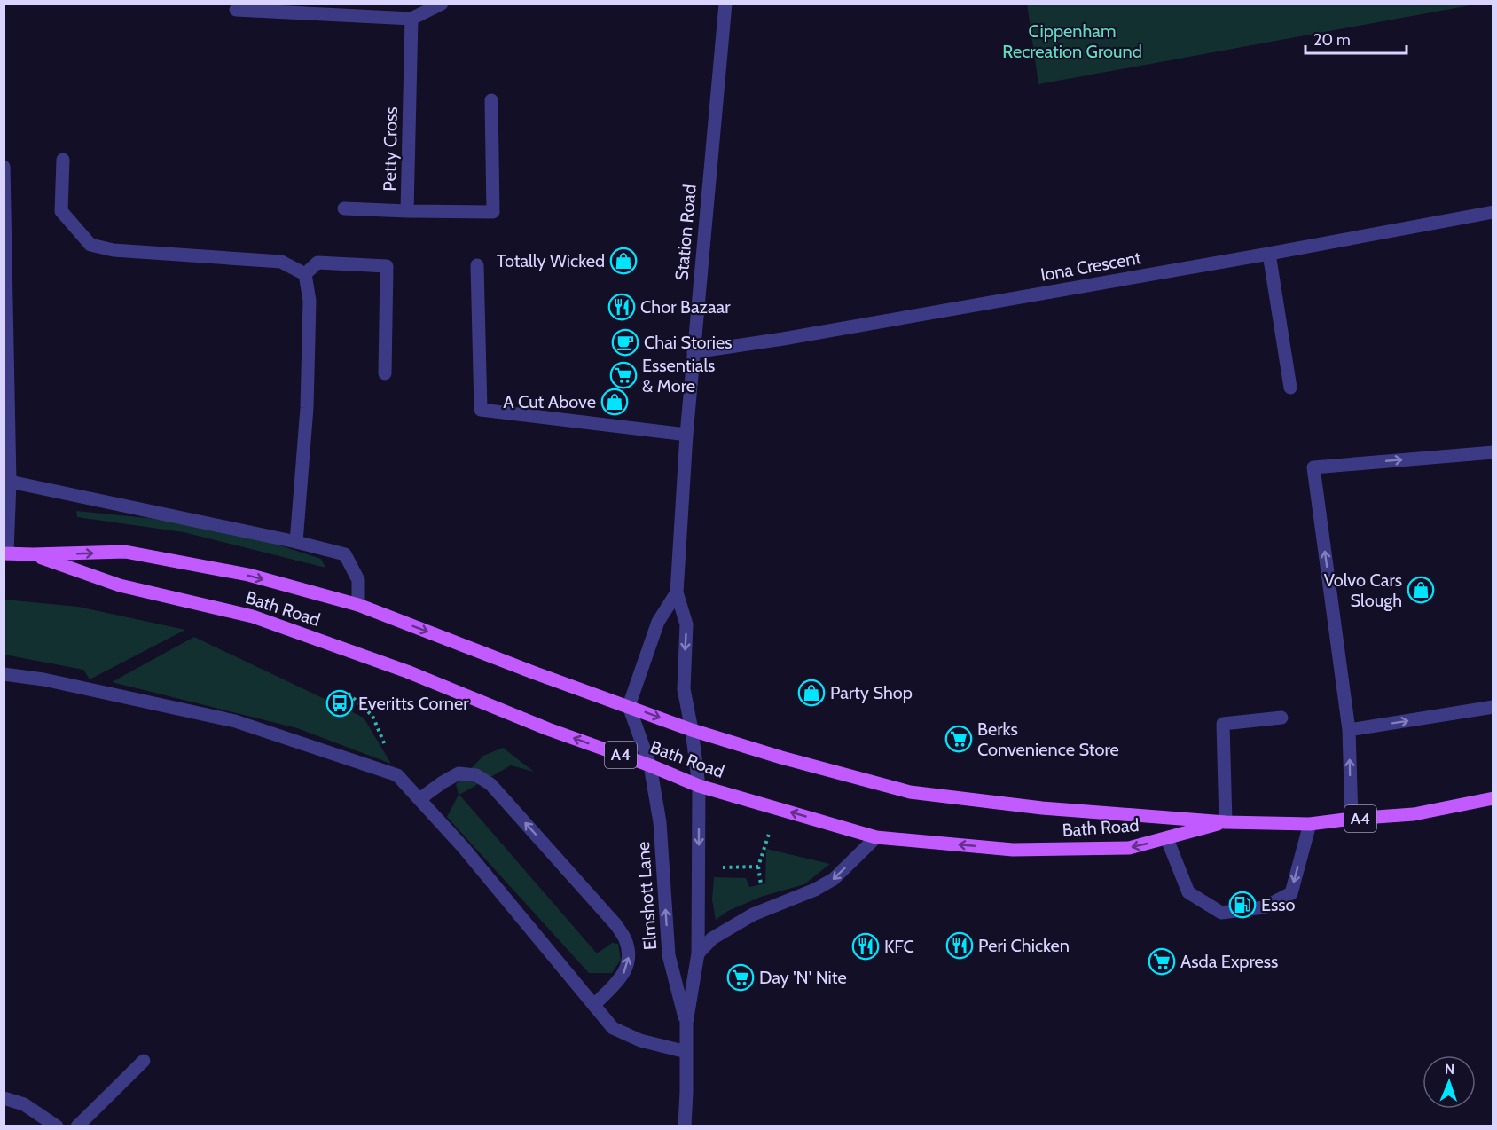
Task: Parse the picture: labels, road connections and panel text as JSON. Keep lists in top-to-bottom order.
{
  "streets": {
    "main road": ["Bath Road", "A4"],
    "street": [
      "Petty Cross",
      "Station Road",
      "Iona Crescent",
      "Elmshott Lane"
    ]
  },
  "crossings": [
    ["Station Road", "Iona Crescent"],
    ["Station Road", "Bath Road"],
    ["Station Road", "Elmshott Lane"],
    ["Bath Road", "Elmshott Lane"]
  ],
  "parks": ["Cippenham Recreation Ground"],
  "places": {
    "shop": [
      "Totally Wicked",
      "A Cut Above",
      "Volvo Cars Slough",
      "Party Shop"
    ],
    "restaurant": ["Chor Bazaar", "Peri Chicken", "KFC"],
    "cafe": ["Chai Stories"],
    "supermarket": [
      "Essentials & More",
      "Berks Convenience Store",
      "Asda Express",
      "Day 'N' Nite"
    ],
    "bus stop": ["Everitts Corner"],
    "fuel station": ["Esso"]
  },
  "scale_bar": "20 m",
  "north": "top"
}
